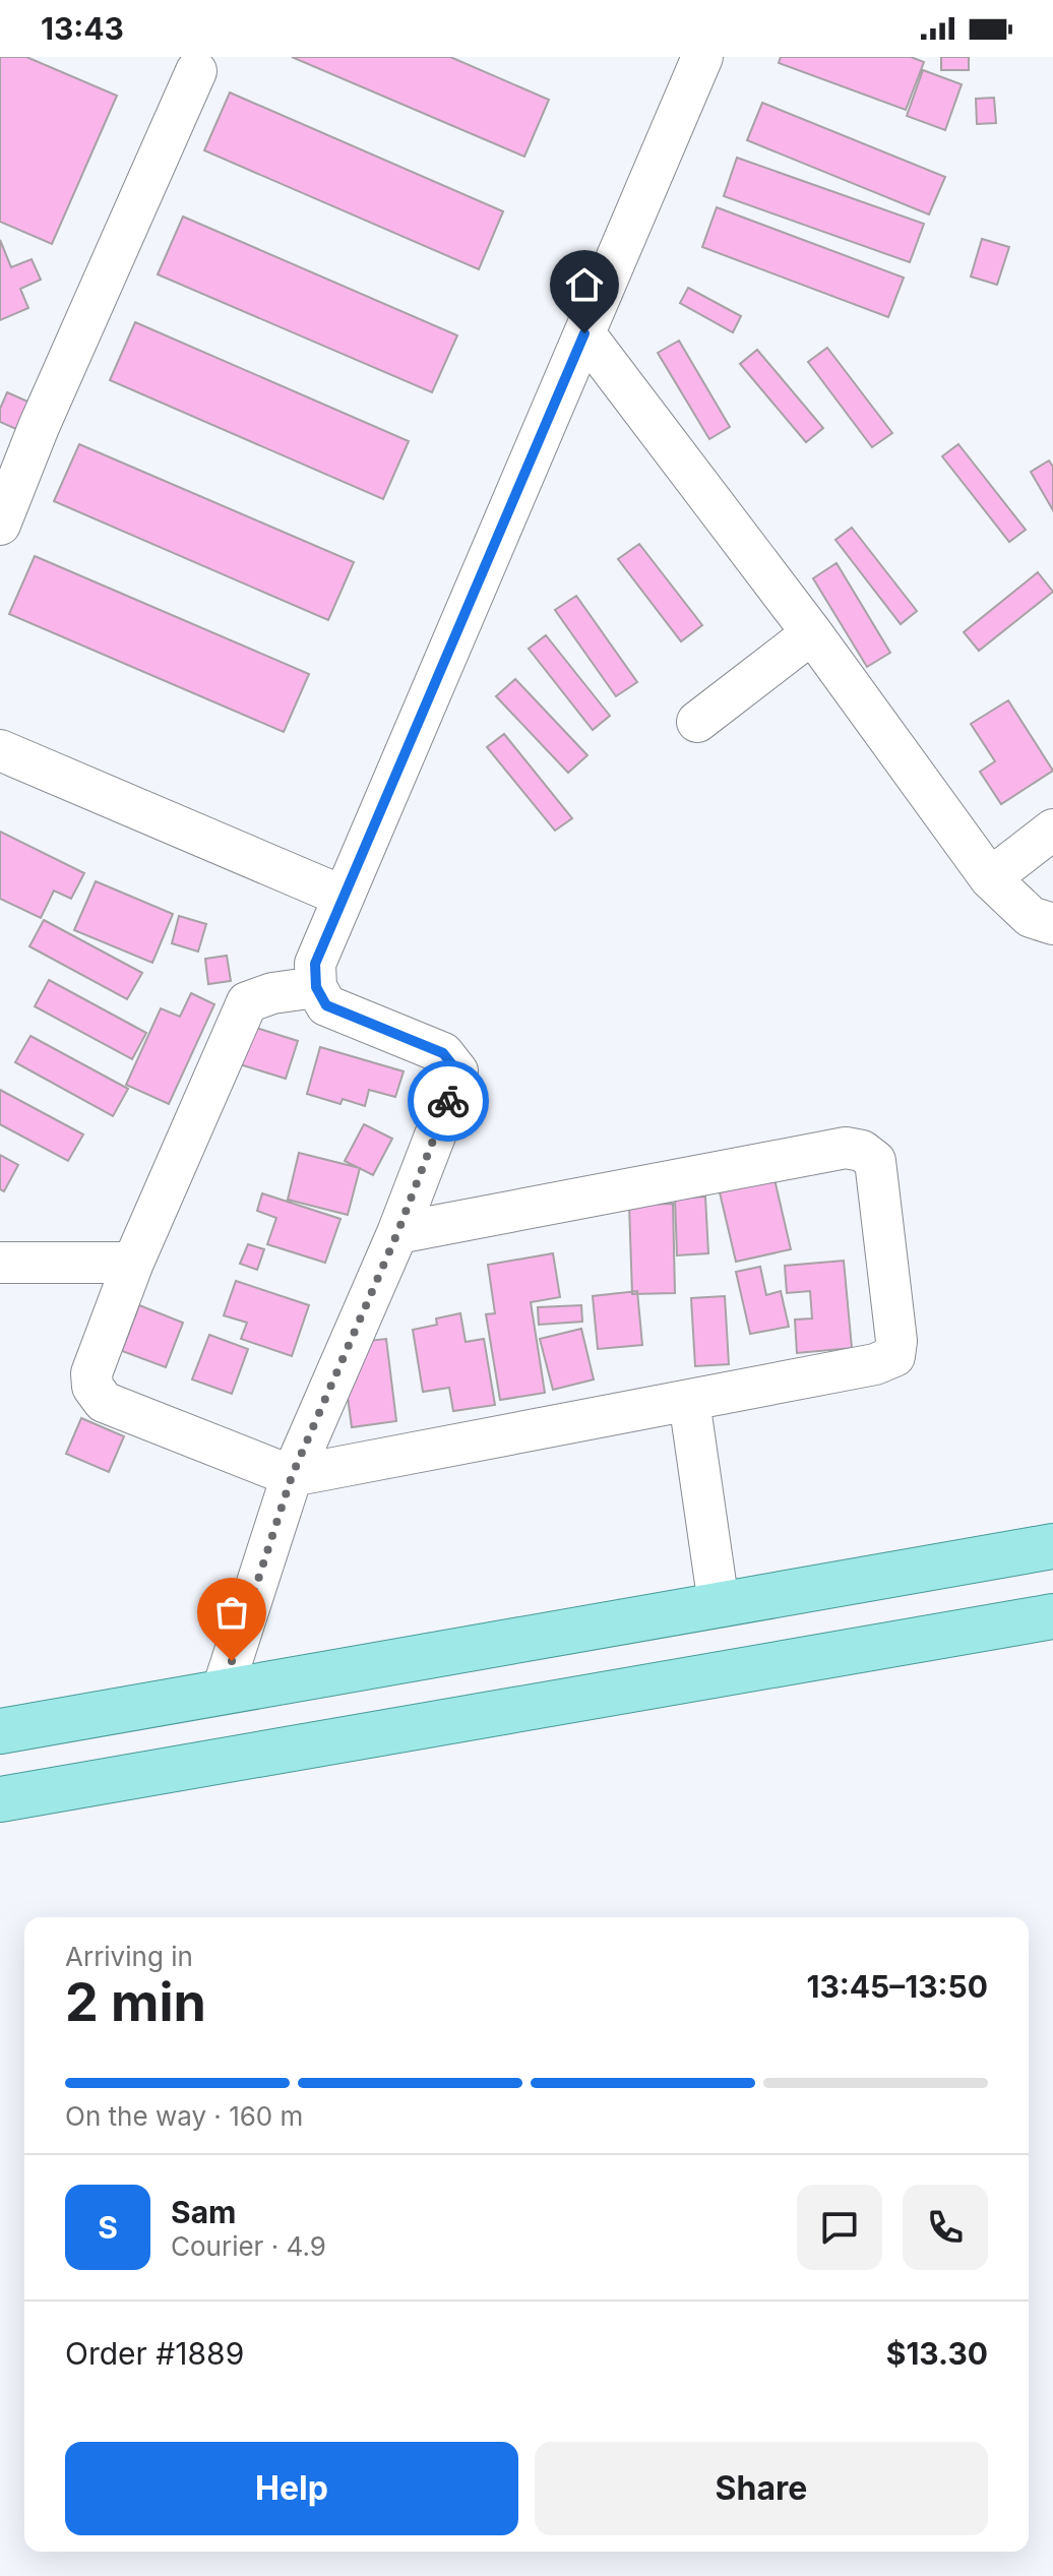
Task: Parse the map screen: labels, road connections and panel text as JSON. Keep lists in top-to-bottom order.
{
  "page": {
    "status": "13:43",
    "heading": ["2 min", "Arriving in", "13:45–13:50"],
    "panel": [
      "Sam",
      "Courier · 4.9",
      "Order #1889",
      "$13.30"
    ],
    "bar": "On the way · 160 m",
    "round": "S",
    "buttons": ["Help", "Share"]
  }
}
